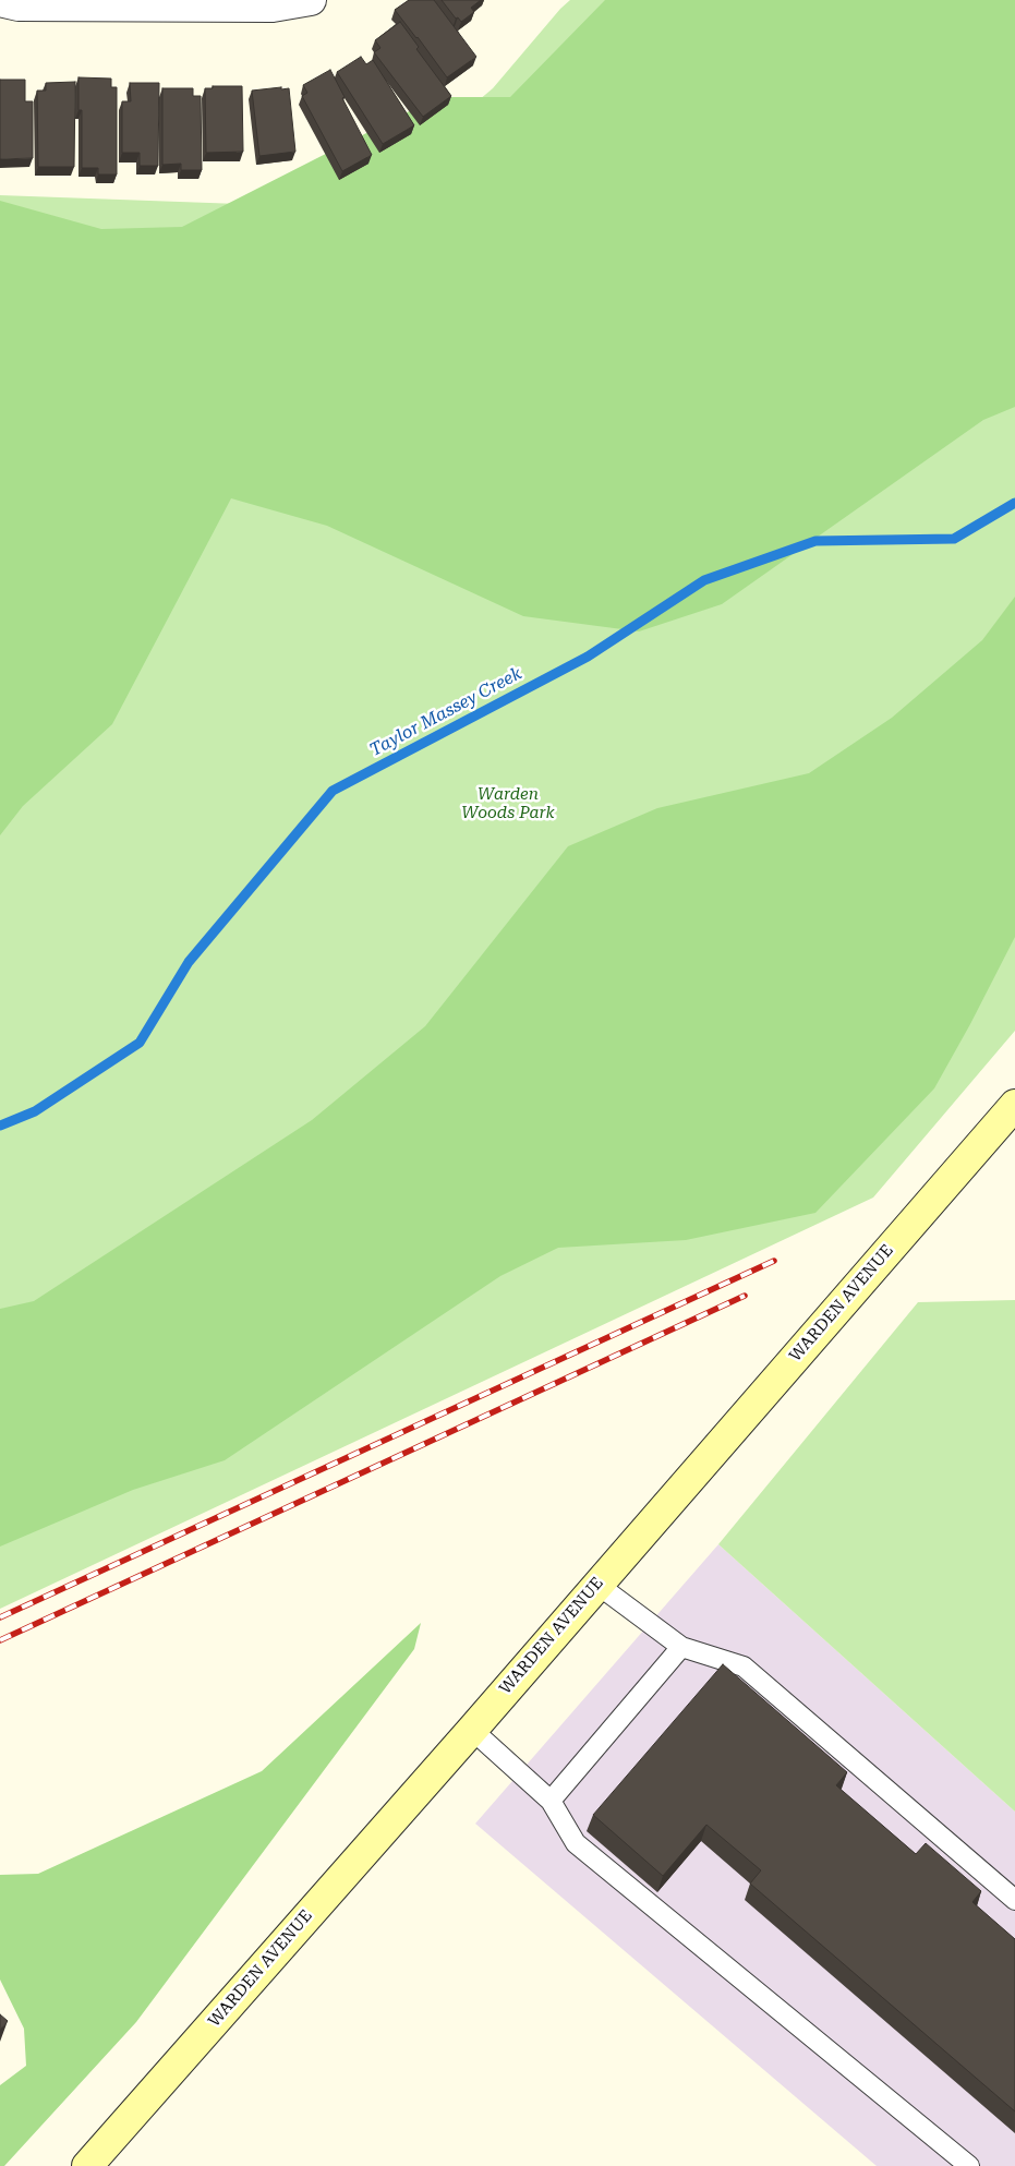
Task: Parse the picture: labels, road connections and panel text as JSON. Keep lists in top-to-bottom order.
{
  "streets": {
    "main road": ["WARDEN AVENUE"]
  },
  "water": ["Taylor Massey Creek"],
  "parks": ["Warden Woods Park"]
}
